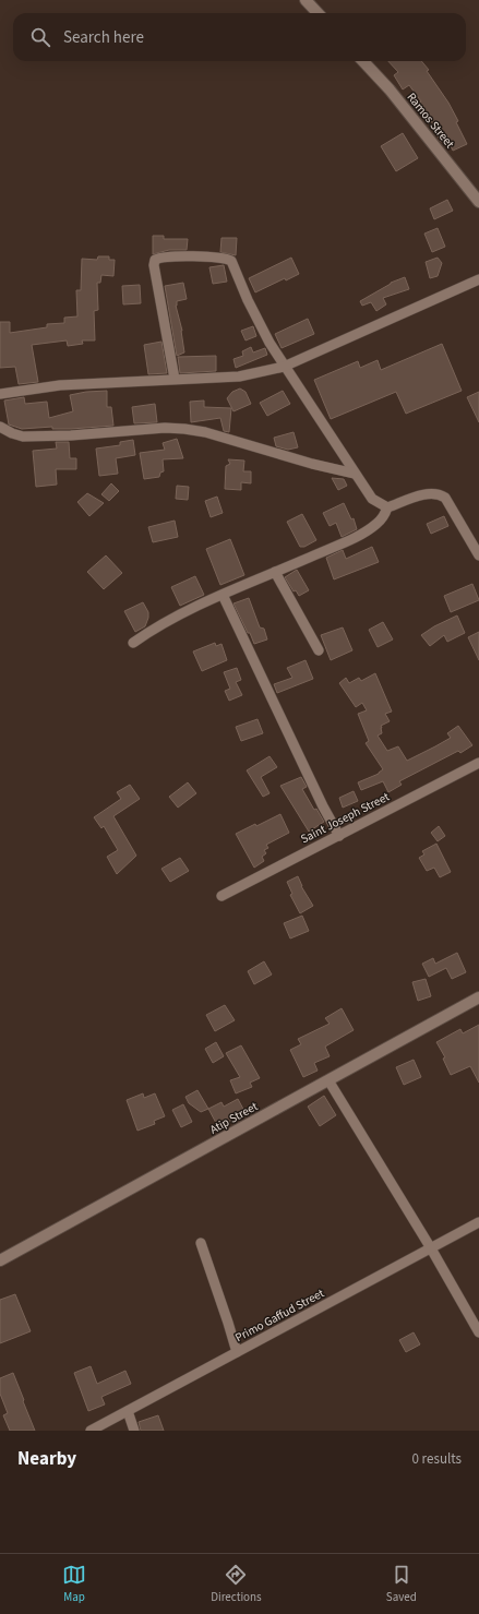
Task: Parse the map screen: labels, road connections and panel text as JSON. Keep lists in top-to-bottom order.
{
  "streets": {
    "main road": ["Ramos Street", "Atip Street"],
    "street": ["Saint Joseph Street", "Primo Gaffud Street"]
  },
  "page": {
    "search": "Search here",
    "heading": ["Nearby", "0 results"],
    "nav": ["Map", "Directions", "Saved"]
  }
}
